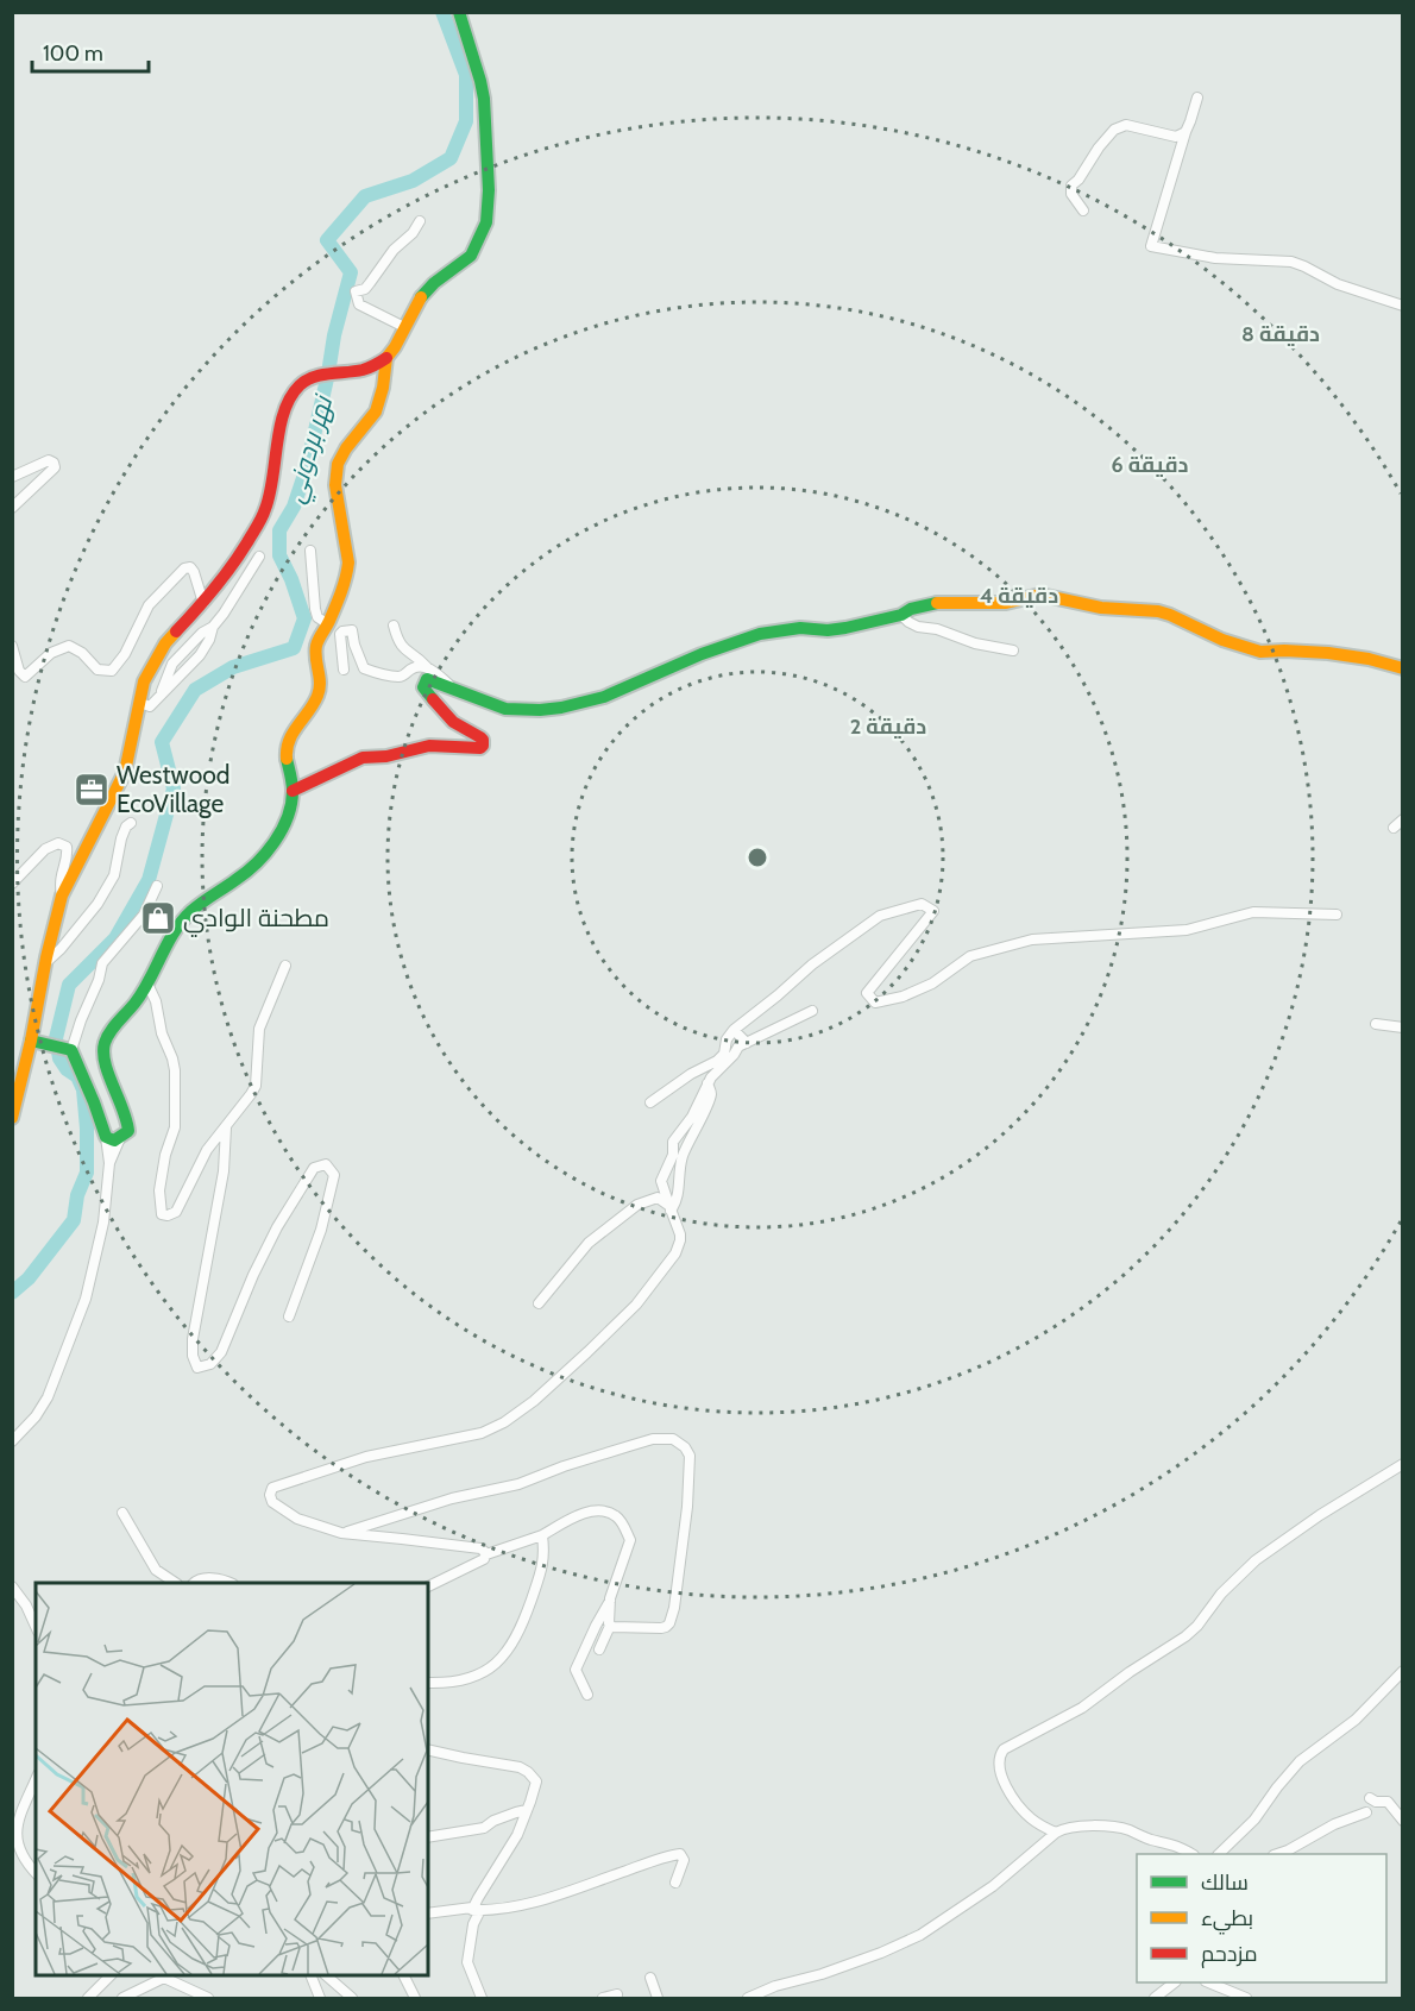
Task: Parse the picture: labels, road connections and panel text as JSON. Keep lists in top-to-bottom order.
{
  "water": ["نهر بردوني"],
  "places": {
    "office": ["Westwood EcoVillage"],
    "shop": ["مطحنة الوادي"]
  },
  "legend": ["سالك", "بطيء", "مزدحم"],
  "scale_bar": "100 m",
  "rings": [
    "8 دقيقة",
    "6 دقيقة",
    "4 دقيقة",
    "2 دقيقة"
  ]
}
